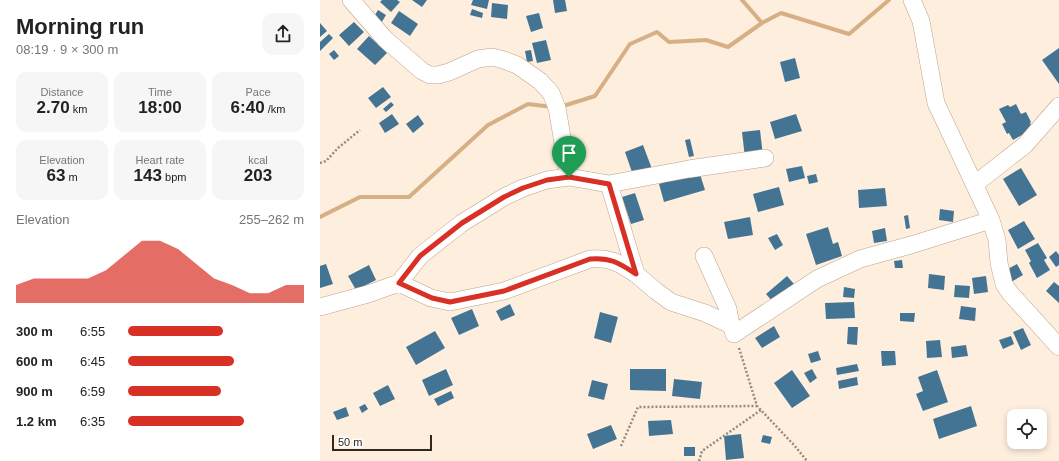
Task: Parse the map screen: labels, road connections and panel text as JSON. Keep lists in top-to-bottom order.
{
  "scale_bar": "50 m",
  "page": {
    "heading": ["Morning run", "08:19 · 9 × 300 m"],
    "stats": [
      ["Distance", "2.70 km"],
      ["Time", "18:00"],
      ["Pace", "6:40 /km"],
      ["Elevation", "63 m"],
      ["Heart rate", "143 bpm"],
      ["kcal", "203"]
    ],
    "chart": ["Elevation", "255–262 m"],
    "list": [
      {
        "name": "300 m",
        "note": "6:55"
      },
      {
        "name": "600 m",
        "note": "6:45"
      },
      {
        "name": "900 m",
        "note": "6:59"
      },
      {
        "name": "1.2 km",
        "note": "6:35"
      }
    ],
    "scale": "50 m"
  }
}
